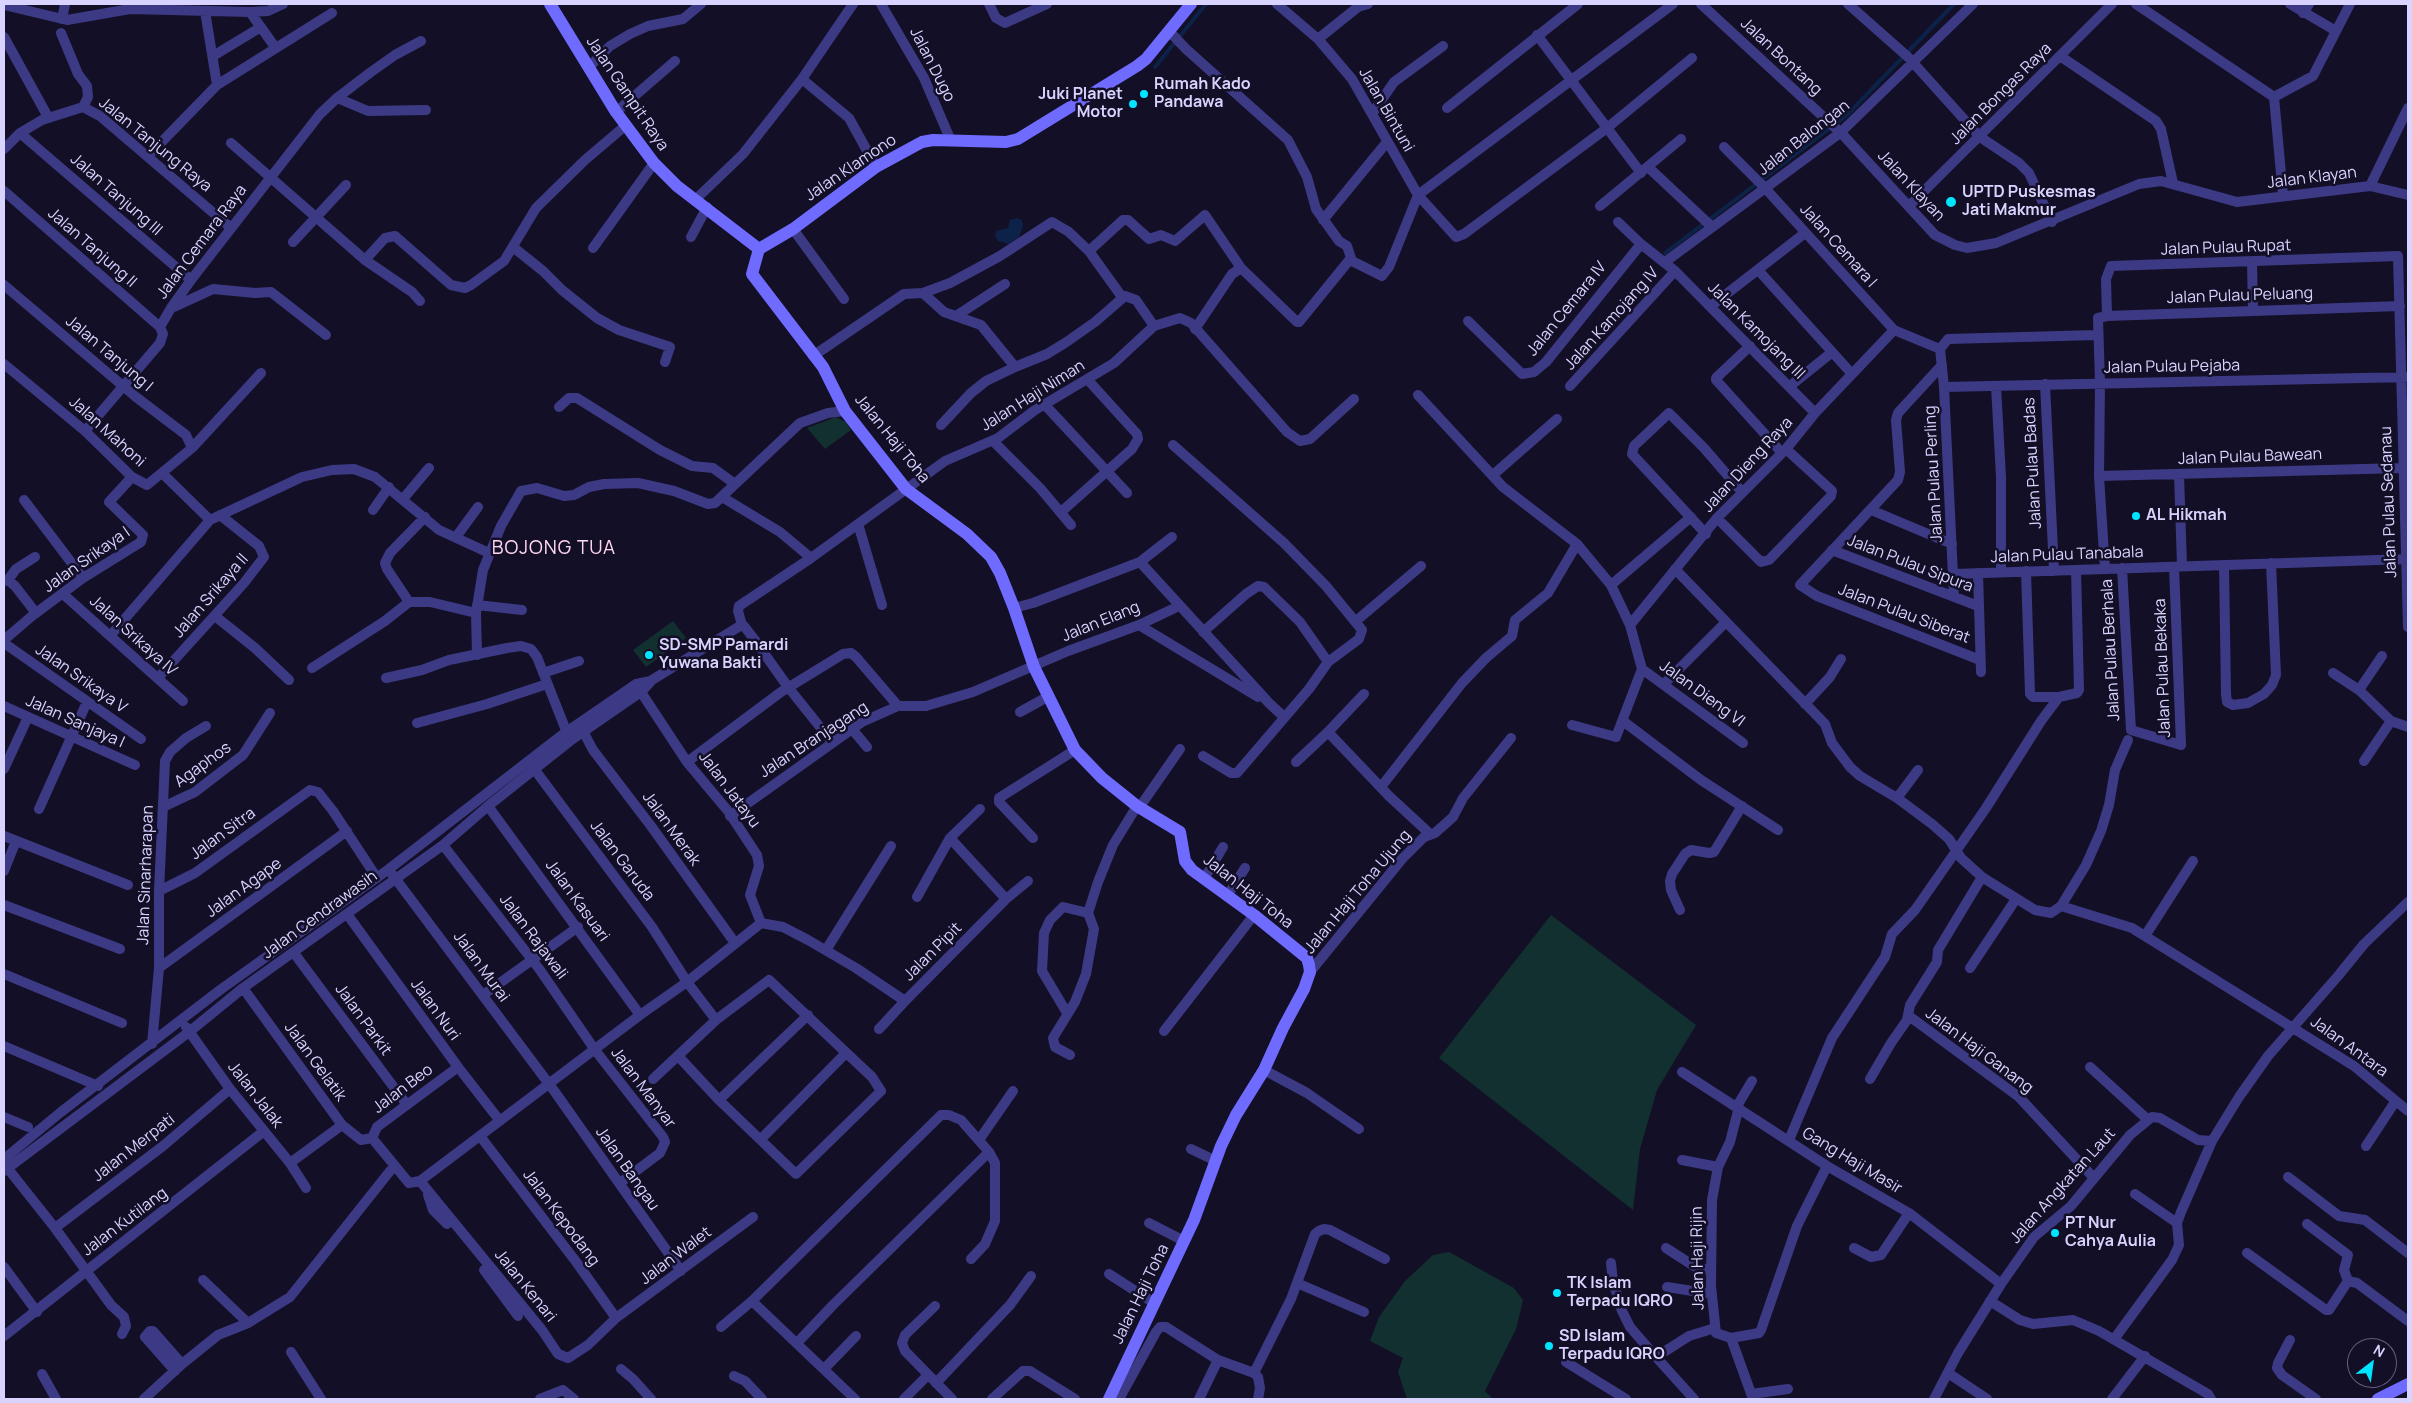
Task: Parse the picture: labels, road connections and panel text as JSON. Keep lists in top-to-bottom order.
{
  "streets": {
    "street": [
      "Jalan Bontang",
      "Jalan Dugo",
      "Jalan Gampit Raya",
      "Jalan Bongas Raya",
      "Jalan Bintuni",
      "Jalan Balongan",
      "Jalan Tanjung Raya",
      "Jalan Klamono",
      "Jalan Klayan",
      "Jalan Tanjung III",
      "Jalan Cemara Raya",
      "Jalan Cemara I",
      "Jalan Tanjung II",
      "Jalan Pulau Rupat",
      "Jalan Pulau Peluang",
      "Jalan Cemara IV",
      "Jalan Kamojang IV",
      "Jalan Kamojang III",
      "Jalan Tanjung I",
      "Jalan Pulau Pejaba",
      "Jalan Haji Niman",
      "Jalan Mahoni",
      "Jalan Haji Toha",
      "Jalan Pulau Bawean",
      "Jalan Pulau Badas",
      "Jalan Dieng Raya",
      "Jalan Pulau Perling",
      "Jalan Pulau Sedanau",
      "Jalan Pulau Tanabala",
      "Jalan Srikaya I",
      "Jalan Pulau Sipura",
      "Jalan Srikaya II",
      "Jalan Pulau Siberat",
      "Jalan Elang",
      "Jalan Srikaya IV",
      "Jalan Pulau Berhala",
      "Jalan Pulau Bekaka",
      "Jalan Srikaya V",
      "Jalan Dieng VI",
      "Jalan Sanjaya I",
      "Jalan Branjagang",
      "Agaphos",
      "Jalan Jatayu",
      "Jalan Merak",
      "Jalan Sitra",
      "Jalan Garuda",
      "Jalan Sinarharapan",
      "Jalan Agape",
      "Jalan Haji Toha Ujung",
      "Jalan Kasuari",
      "Jalan Cendrawasih",
      "Jalan Rajawali",
      "Jalan Pipit",
      "Jalan Murai",
      "Jalan Nuri",
      "Jalan Parkit",
      "Jalan Antara",
      "Jalan Haji Ganang",
      "Jalan Gelatik",
      "Jalan Manyar",
      "Jalan Beo",
      "Jalan Jalak",
      "Jalan Merpati",
      "Gang Haji Masir",
      "Jalan Bangau",
      "Jalan Angkatan Laut",
      "Jalan Kepodang",
      "Jalan Kutilang",
      "Jalan Walet",
      "Jalan Haji Rijin",
      "Jalan Kenari"
    ]
  },
  "crossings": [
    ["Jalan Bontang", "Jalan Balongan"],
    ["Jalan Bontang", "Jalan Klayan"],
    ["Jalan Dugo", "Jalan Klamono"],
    ["Jalan Gampit Raya", "Jalan Klamono"],
    ["Jalan Gampit Raya", "Jalan Haji Toha"],
    ["Jalan Bongas Raya", "Jalan Klayan"],
    ["Jalan Balongan", "Jalan Klayan"],
    ["Jalan Balongan", "Jalan Cemara I"],
    ["Jalan Balongan", "Jalan Kamojang III"],
    ["Jalan Tanjung Raya", "Jalan Tanjung III"],
    ["Jalan Tanjung Raya", "Jalan Cemara Raya"],
    ["Jalan Klamono", "Jalan Haji Toha"],
    ["Jalan Tanjung III", "Jalan Cemara Raya"],
    ["Jalan Cemara Raya", "Jalan Tanjung II"],
    ["Jalan Cemara I", "Jalan Dieng Raya"],
    ["Jalan Cemara I", "Jalan Pulau Perling"],
    ["Jalan Pulau Rupat", "Jalan Pulau Peluang"],
    ["Jalan Pulau Rupat", "Jalan Pulau Sedanau"],
    ["Jalan Pulau Peluang", "Jalan Pulau Sedanau"],
    ["Jalan Cemara IV", "Jalan Kamojang III"],
    ["Jalan Kamojang IV", "Jalan Kamojang III"],
    ["Jalan Kamojang III", "Jalan Dieng Raya"],
    ["Jalan Pulau Pejaba", "Jalan Pulau Badas"],
    ["Jalan Pulau Pejaba", "Jalan Pulau Perling"],
    ["Jalan Pulau Pejaba", "Jalan Pulau Sedanau"],
    ["Jalan Pulau Pejaba", "Jalan Pulau Berhala"],
    ["Jalan Haji Niman", "Jalan Haji Toha"],
    ["Jalan Haji Niman", "Jalan Cendrawasih"],
    ["Jalan Mahoni", "Jalan Srikaya I"],
    ["Jalan Haji Toha", "Jalan Elang"],
    ["Jalan Haji Toha", "Jalan Branjagang"],
    ["Jalan Haji Toha", "Jalan Haji Toha Ujung"],
    ["Jalan Pulau Bawean", "Jalan Pulau Sedanau"],
    ["Jalan Pulau Bawean", "Jalan Pulau Berhala"],
    ["Jalan Pulau Badas", "Jalan Pulau Tanabala"],
    ["Jalan Pulau Perling", "Jalan Pulau Tanabala"],
    ["Jalan Pulau Perling", "Jalan Pulau Sipura"],
    ["Jalan Pulau Sedanau", "Jalan Pulau Tanabala"],
    ["Jalan Pulau Tanabala", "Jalan Pulau Siberat"],
    ["Jalan Pulau Tanabala", "Jalan Pulau Berhala"],
    ["Jalan Pulau Tanabala", "Jalan Pulau Bekaka"],
    ["Jalan Srikaya I", "Jalan Srikaya IV"],
    ["Jalan Srikaya I", "Jalan Srikaya V"],
    ["Jalan Pulau Sipura", "Jalan Pulau Siberat"],
    ["Jalan Srikaya II", "Jalan Srikaya IV"],
    ["Jalan Elang", "Jalan Branjagang"],
    ["Jalan Pulau Berhala", "Jalan Pulau Bekaka"],
    ["Jalan Branjagang", "Jalan Jatayu"],
    ["Agaphos", "Jalan Sinarharapan"],
    ["Jalan Jatayu", "Jalan Cendrawasih"],
    ["Jalan Jatayu", "Jalan Pipit"],
    ["Jalan Merak", "Jalan Cendrawasih"],
    ["Jalan Sitra", "Jalan Sinarharapan"],
    ["Jalan Sitra", "Jalan Agape"],
    ["Jalan Garuda", "Jalan Cendrawasih"],
    ["Jalan Sinarharapan", "Jalan Agape"],
    ["Jalan Sinarharapan", "Jalan Cendrawasih"],
    ["Jalan Kasuari", "Jalan Cendrawasih"],
    ["Jalan Cendrawasih", "Jalan Rajawali"],
    ["Jalan Cendrawasih", "Jalan Murai"],
    ["Jalan Cendrawasih", "Jalan Nuri"],
    ["Jalan Cendrawasih", "Jalan Parkit"],
    ["Jalan Cendrawasih", "Jalan Gelatik"],
    ["Jalan Cendrawasih", "Jalan Jalak"],
    ["Jalan Rajawali", "Jalan Manyar"],
    ["Jalan Murai", "Jalan Bangau"],
    ["Jalan Nuri", "Jalan Beo"],
    ["Jalan Parkit", "Jalan Beo"],
    ["Jalan Haji Ganang", "Jalan Angkatan Laut"],
    ["Jalan Gelatik", "Jalan Beo"],
    ["Jalan Gelatik", "Jalan Kenari"],
    ["Jalan Manyar", "Jalan Bangau"],
    ["Jalan Beo", "Jalan Kenari"],
    ["Jalan Jalak", "Jalan Merpati"],
    ["Jalan Jalak", "Jalan Kutilang"],
    ["Gang Haji Masir", "Jalan Angkatan Laut"],
    ["Gang Haji Masir", "Jalan Haji Rijin"],
    ["Jalan Bangau", "Jalan Walet"],
    ["Jalan Kepodang", "Jalan Walet"],
    ["Jalan Kepodang", "Jalan Kenari"],
    ["Jalan Walet", "Jalan Kenari"]
  ],
  "districts": ["BOJONG TUA"],
  "places": [
    "Rumah Kado Pandawa",
    "Juki Planet Motor",
    "UPTD Puskesmas Jati Makmur",
    "AL Hikmah",
    "SD-SMP Pamardi Yuwana Bakti",
    "PT Nur Cahya Aulia",
    "TK Islam Terpadu IQRO",
    "SD Islam Terpadu IQRO"
  ],
  "north": "top right"
}
